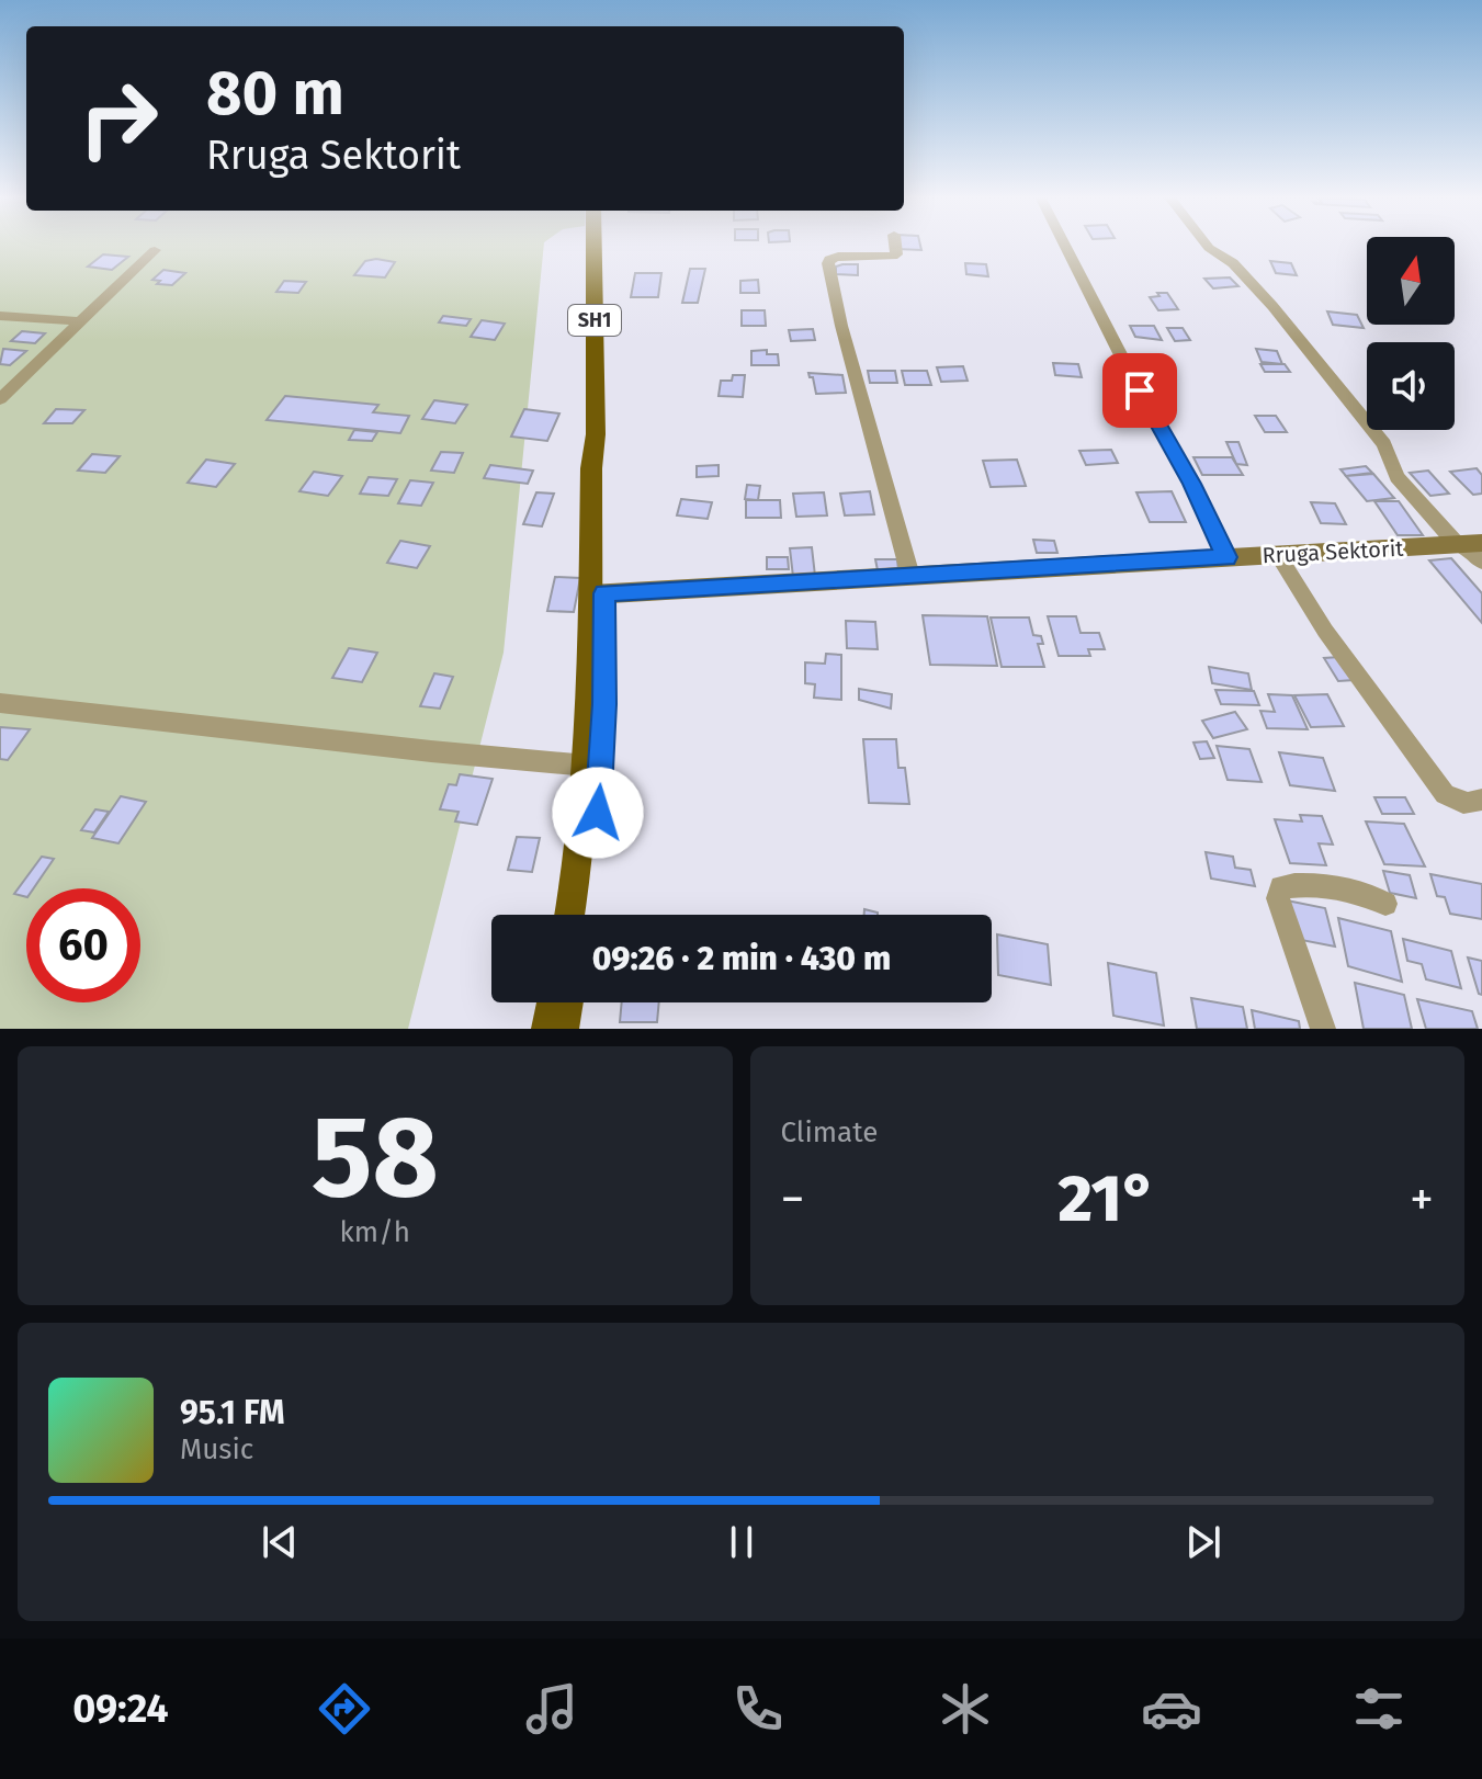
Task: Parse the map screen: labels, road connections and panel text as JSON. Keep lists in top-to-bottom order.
{
  "streets": {
    "main road": ["SH1"],
    "street": ["Rruga Sektorit"]
  },
  "crossings": [
    ["SH1", "Rruga Sektorit"]
  ],
  "north": "top",
  "page": {
    "turn": ["80 m", "Rruga Sektorit"],
    "limit": "60",
    "trip": "09:26 · 2 min · 430 m",
    "tile": [
      ["58", "km/h"],
      "Climate"
    ],
    "heat": ["−", "21°", "+"],
    "song": ["95.1 FM", "Music"],
    "tabs": "09:24"
  }
}
